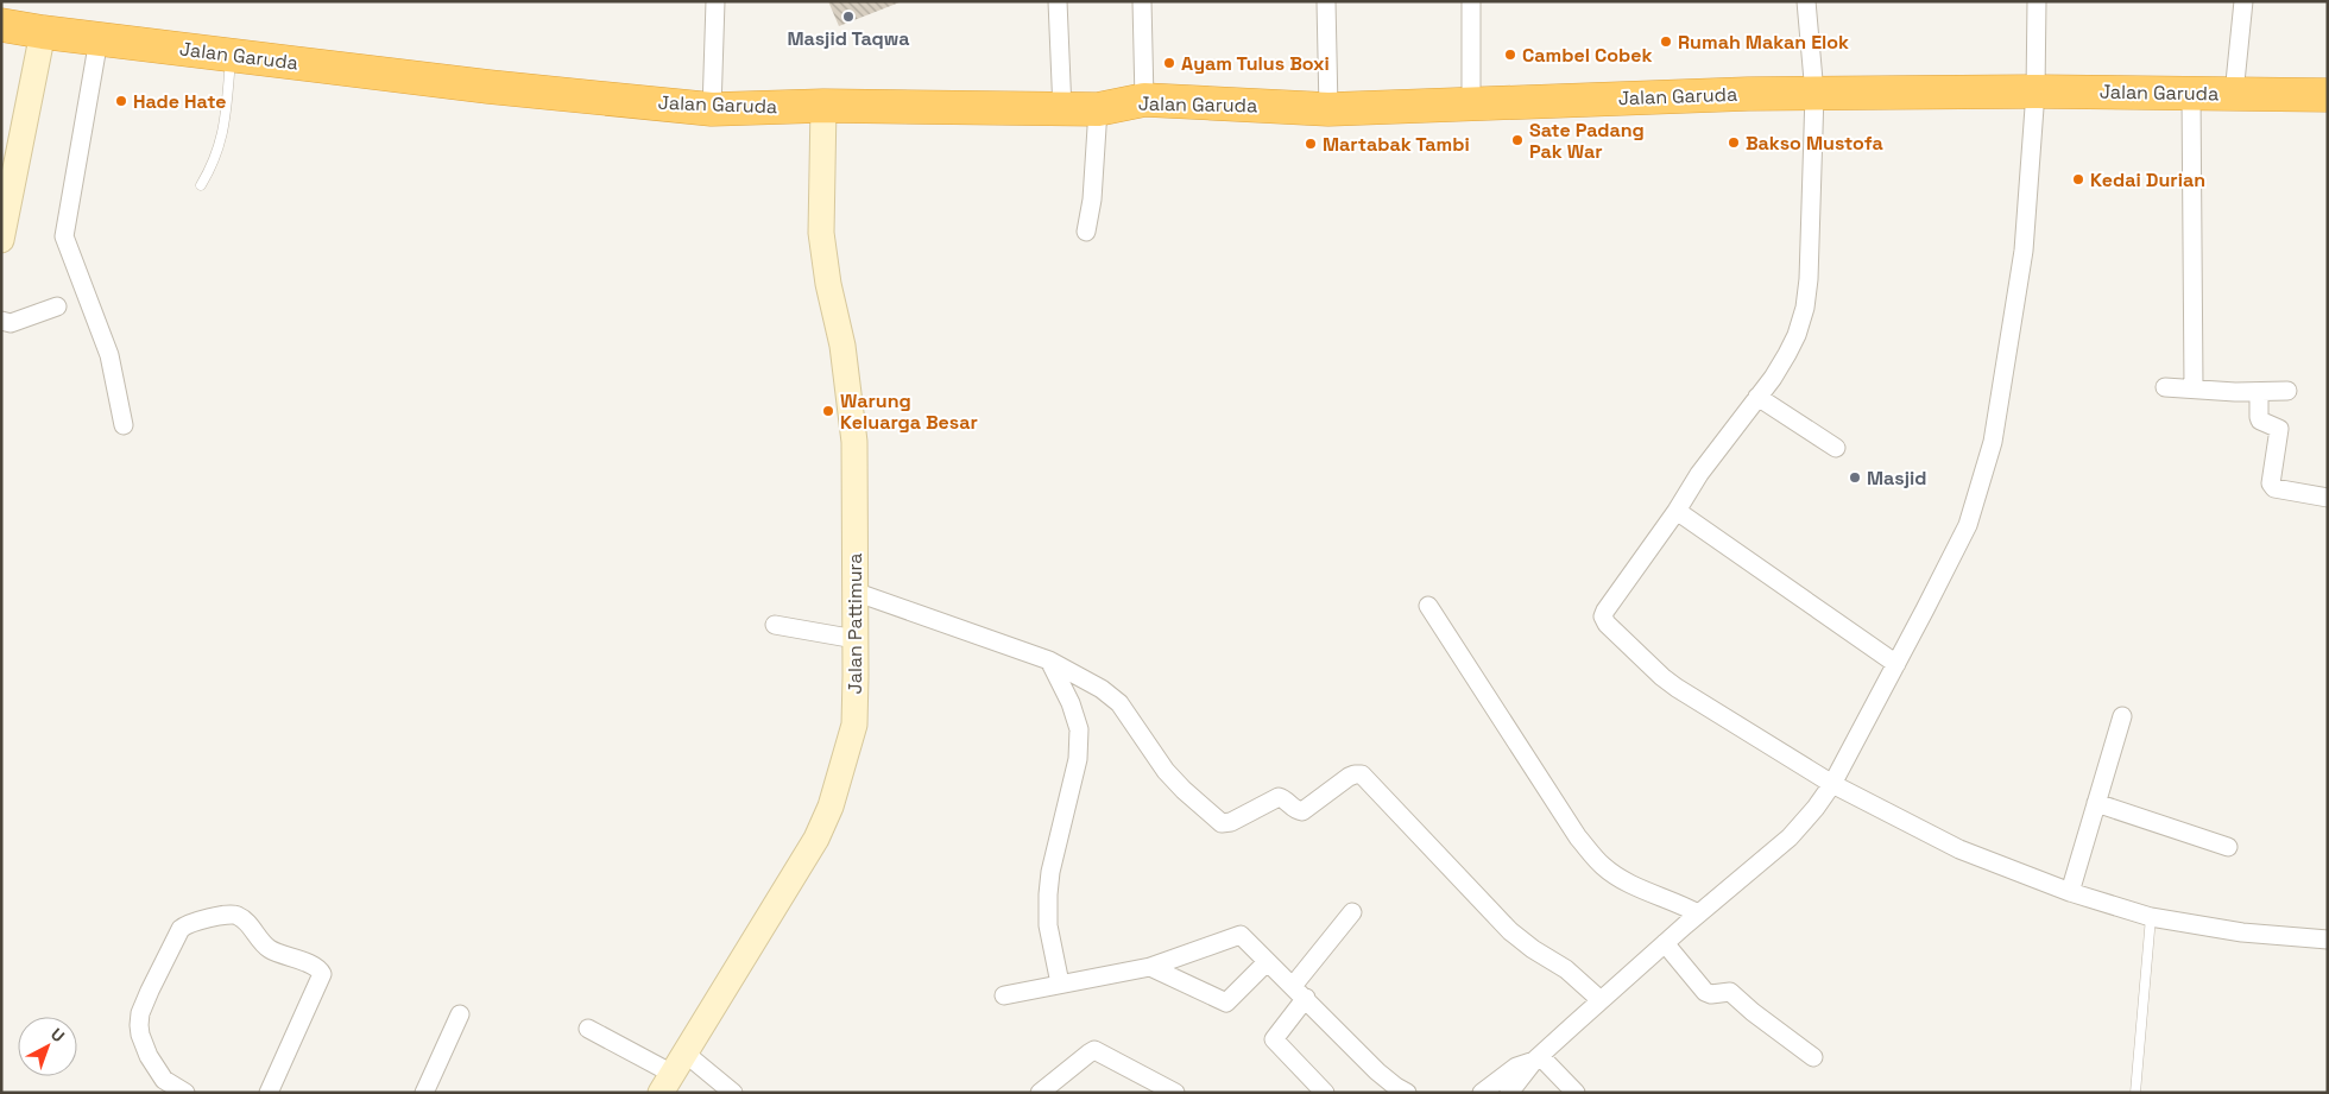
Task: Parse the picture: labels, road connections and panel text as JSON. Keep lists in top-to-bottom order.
{
  "streets": {
    "highway": ["Jalan Garuda"],
    "street": ["Jalan Pattimura"]
  },
  "crossings": [
    ["Jalan Garuda", "Jalan Pattimura"]
  ],
  "places": [
    "Masjid Taqwa",
    "Rumah Makan Elok",
    "Cambel Cobek",
    "Ayam Tulus Boxi",
    "Hade Hate",
    "Sate Padang Pak War",
    "Bakso Mustofa",
    "Martabak Tambi",
    "Kedai Durian",
    "Warung Keluarga Besar",
    "Masjid"
  ],
  "north": "top right"
}
